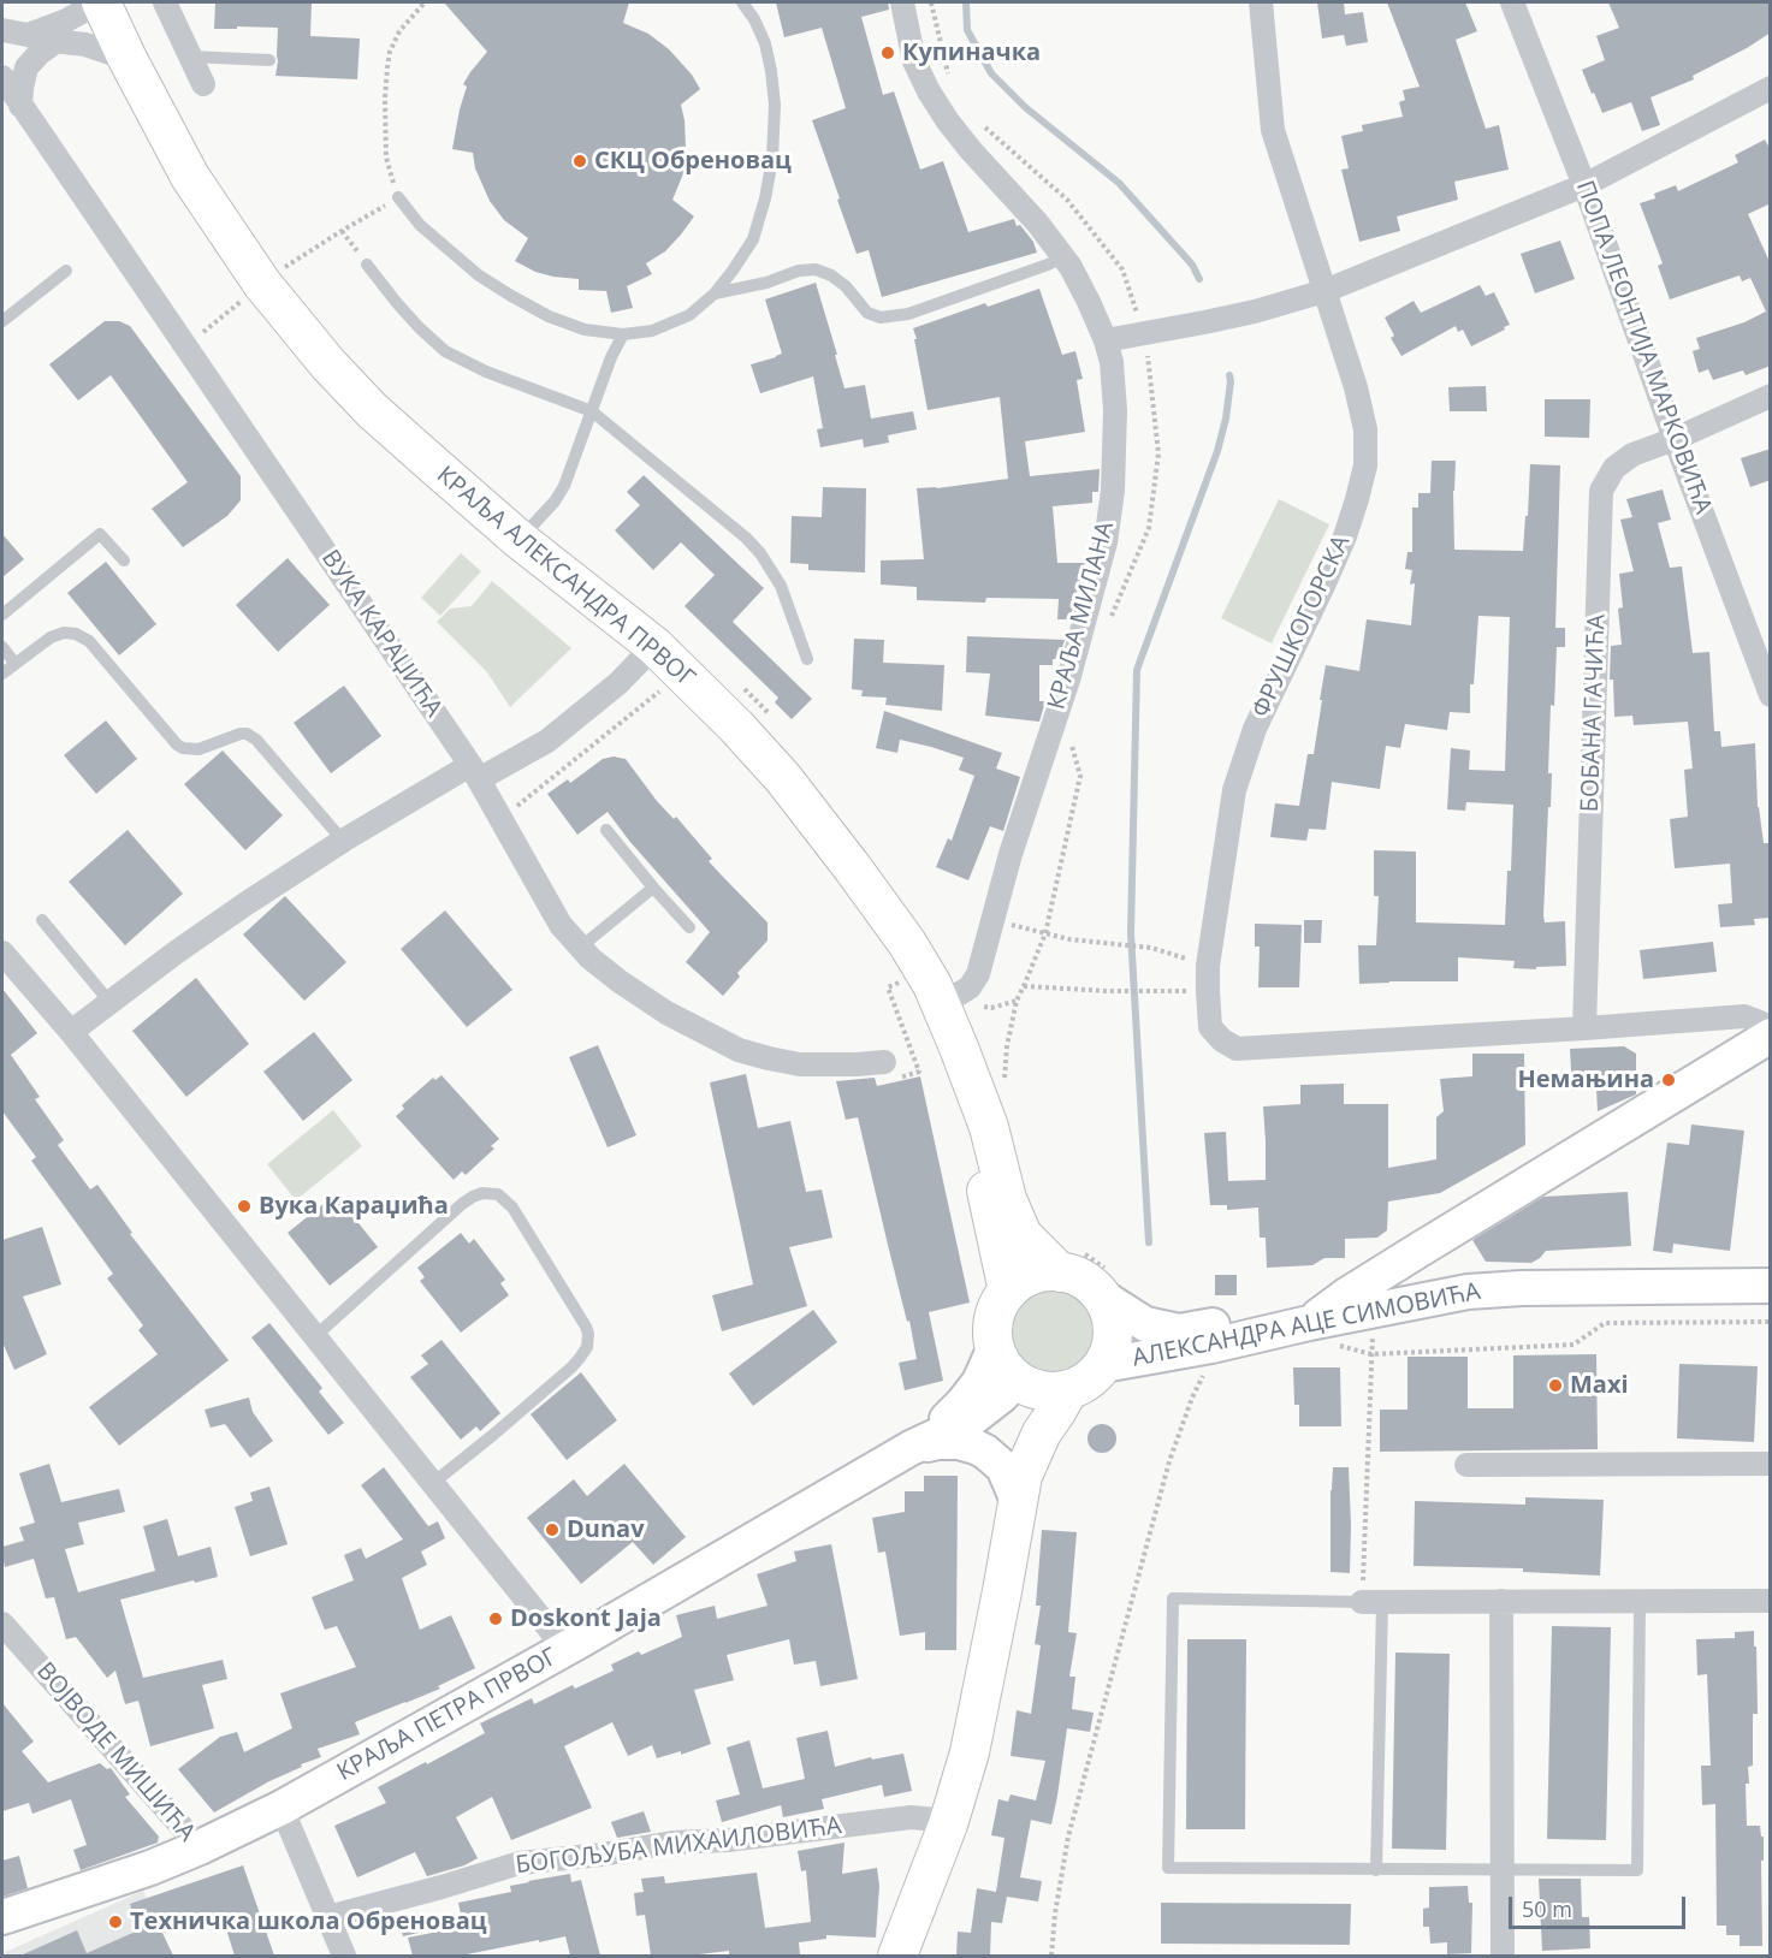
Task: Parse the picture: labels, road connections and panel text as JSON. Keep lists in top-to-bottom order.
{
  "streets": {
    "main road": ["КРАЉА АЛЕКСАНДРА ПРВОГ"],
    "street": [
      "ПОПА ЛЕОНТИЈА МАРКОВИЋА",
      "КРАЉА МИЛАНА",
      "ФРУШКОГОРСКА",
      "ВУКА КАРАЏИЋА",
      "БОБАНА ГАЧИЋА",
      "АЛЕКСАНДРА АЦЕ СИМОВИЋА",
      "КРАЉА ПЕТРА ПРВОГ",
      "ВОЈВОДЕ МИШИЋА",
      "БОГОЉУБА МИХАИЛОВИЋА"
    ]
  },
  "crossings": [
    ["ПОПА ЛЕОНТИЈА МАРКОВИЋА", "БОБАНА ГАЧИЋА"],
    ["КРАЉА АЛЕКСАНДРА ПРВОГ", "КРАЉА МИЛАНА"],
    ["КРАЉА АЛЕКСАНДРА ПРВОГ", "АЛЕКСАНДРА АЦЕ СИМОВИЋА"],
    ["КРАЉА АЛЕКСАНДРА ПРВОГ", "КРАЉА ПЕТРА ПРВОГ"],
    ["АЛЕКСАНДРА АЦЕ СИМОВИЋА", "КРАЉА ПЕТРА ПРВОГ"],
    ["КРАЉА ПЕТРА ПРВОГ", "ВОЈВОДЕ МИШИЋА"]
  ],
  "places": [
    "Купиначка",
    "СКЦ Обреновац",
    "Немањина",
    "Вука Караџића",
    "Maxi",
    "Dunav",
    "Doskont Jaja",
    "Техничка школа Обреновац"
  ],
  "scale_bar": "50 m"
}
